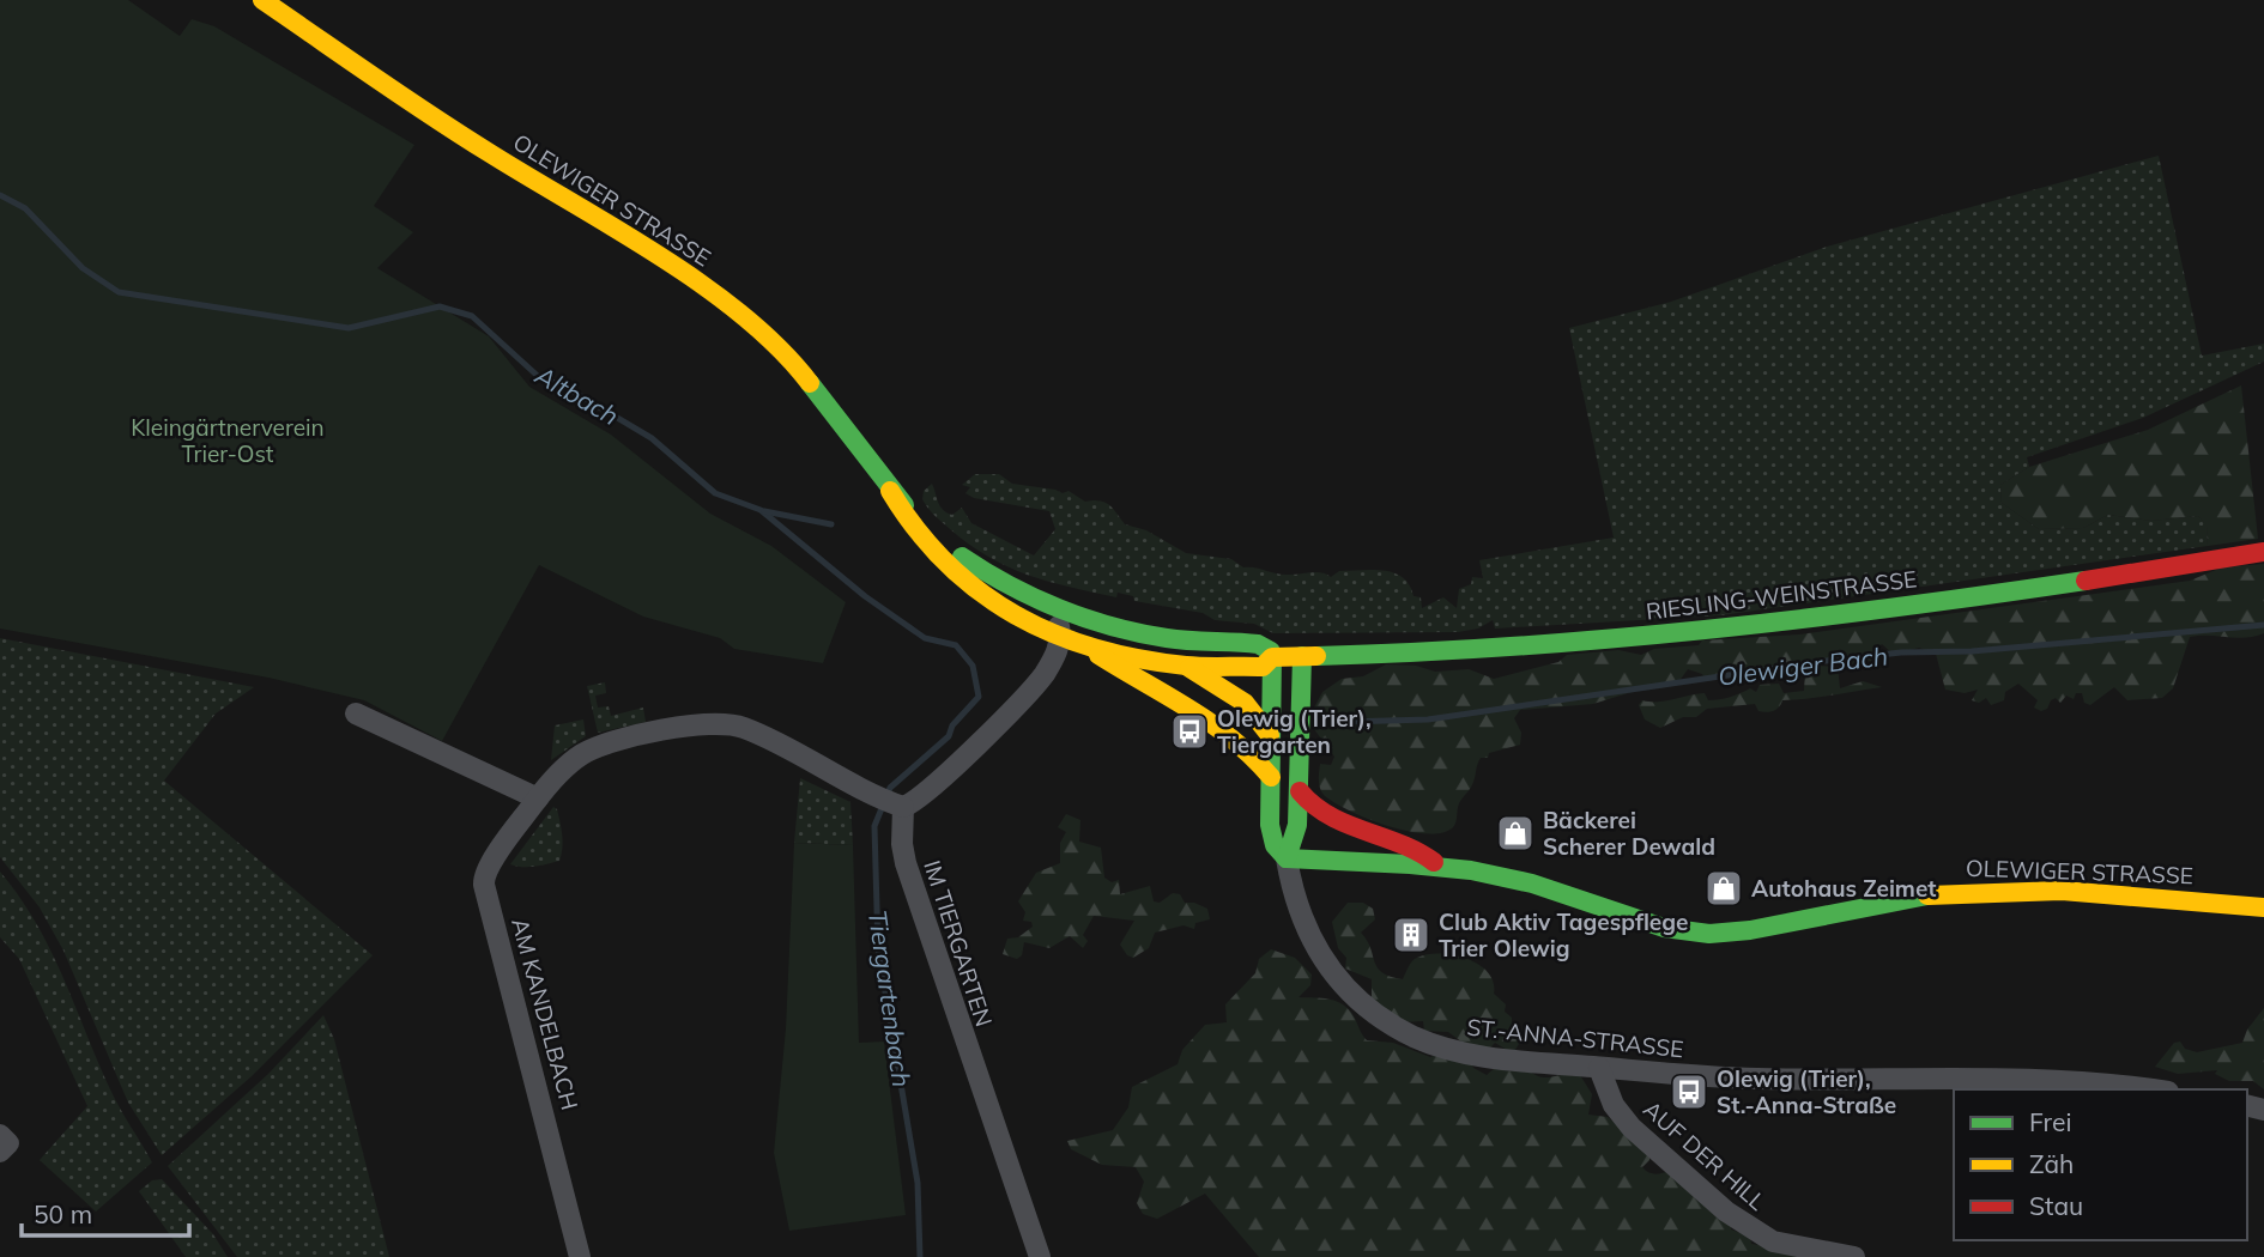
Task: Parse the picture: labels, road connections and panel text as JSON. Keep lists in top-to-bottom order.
{
  "streets": {
    "main road": ["OLEWIGER STRASSE", "RIESLING-WEINSTRASSE", "ST.-ANNA-STRASSE"],
    "street": ["IM TIERGARTEN", "AM KANDELBACH", "AUF DER HILL"]
  },
  "crossings": [
    ["OLEWIGER STRASSE", "RIESLING-WEINSTRASSE"],
    ["OLEWIGER STRASSE", "ST.-ANNA-STRASSE"],
    ["IM TIERGARTEN", "AM KANDELBACH"],
    ["ST.-ANNA-STRASSE", "AUF DER HILL"]
  ],
  "water": ["Altbach", "Olewiger Bach", "Tiergartenbach"],
  "parks": ["Kleingärtnerverein Trier-Ost"],
  "places": {
    "bus stop": ["Olewig (Trier), Tiergarten", "Olewig (Trier), St.-Anna-Straße"],
    "shop": ["Bäckerei Scherer Dewald", "Autohaus Zeimet"],
    "building": ["Club Aktiv Tagespflege Trier Olewig"]
  },
  "legend": ["Frei", "Zäh", "Stau"],
  "scale_bar": "50 m"
}
